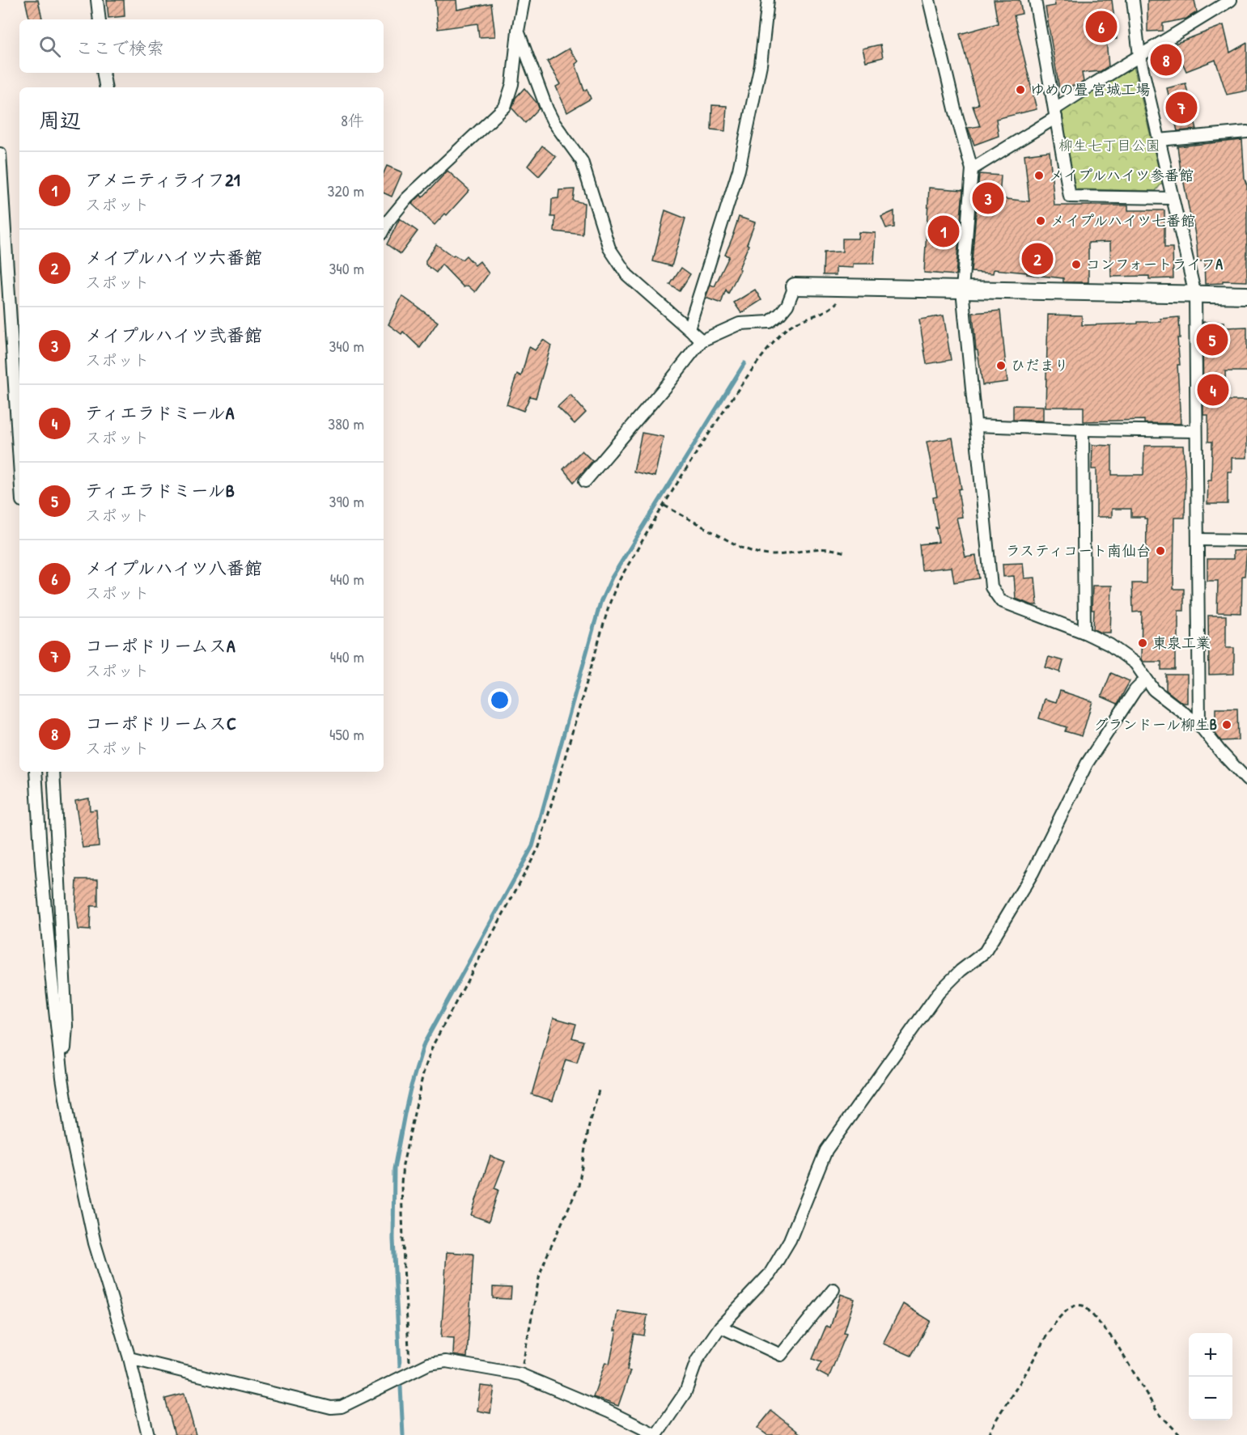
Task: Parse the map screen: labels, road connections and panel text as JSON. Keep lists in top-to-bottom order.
{
  "parks": ["柳生七丁目公園"],
  "places": [
    "ゆめの畳 宮城工場",
    "メイプルハイツ参番館",
    "メイプルハイツ七番館",
    "コンフォートライフA",
    "ひだまり",
    "ラスティコート南仙台",
    "東泉工業",
    "グランドール柳生B"
  ],
  "page": {
    "pins": [
      "6",
      "8",
      "7",
      "3",
      "1",
      "2",
      "5",
      "4"
    ],
    "search": "ここで検索",
    "heading": ["周辺", "8件"],
    "list": [
      {
        "mark": "1",
        "name": "アメニティライフ21",
        "note": "スポット",
        "value": "320 m"
      },
      {
        "mark": "2",
        "name": "メイプルハイツ六番館",
        "note": "スポット",
        "value": "340 m"
      },
      {
        "mark": "3",
        "name": "メイプルハイツ弐番館",
        "note": "スポット",
        "value": "340 m"
      },
      {
        "mark": "4",
        "name": "ティエラドミールA",
        "note": "スポット",
        "value": "380 m"
      },
      {
        "mark": "5",
        "name": "ティエラドミールB",
        "note": "スポット",
        "value": "390 m"
      },
      {
        "mark": "6",
        "name": "メイプルハイツ八番館",
        "note": "スポット",
        "value": "440 m"
      },
      {
        "mark": "7",
        "name": "コーポドリームスA",
        "note": "スポット",
        "value": "440 m"
      },
      {
        "mark": "8",
        "name": "コーポドリームスC",
        "note": "スポット",
        "value": "450 m"
      }
    ],
    "map_buttons": ["+", "−"]
  }
}
